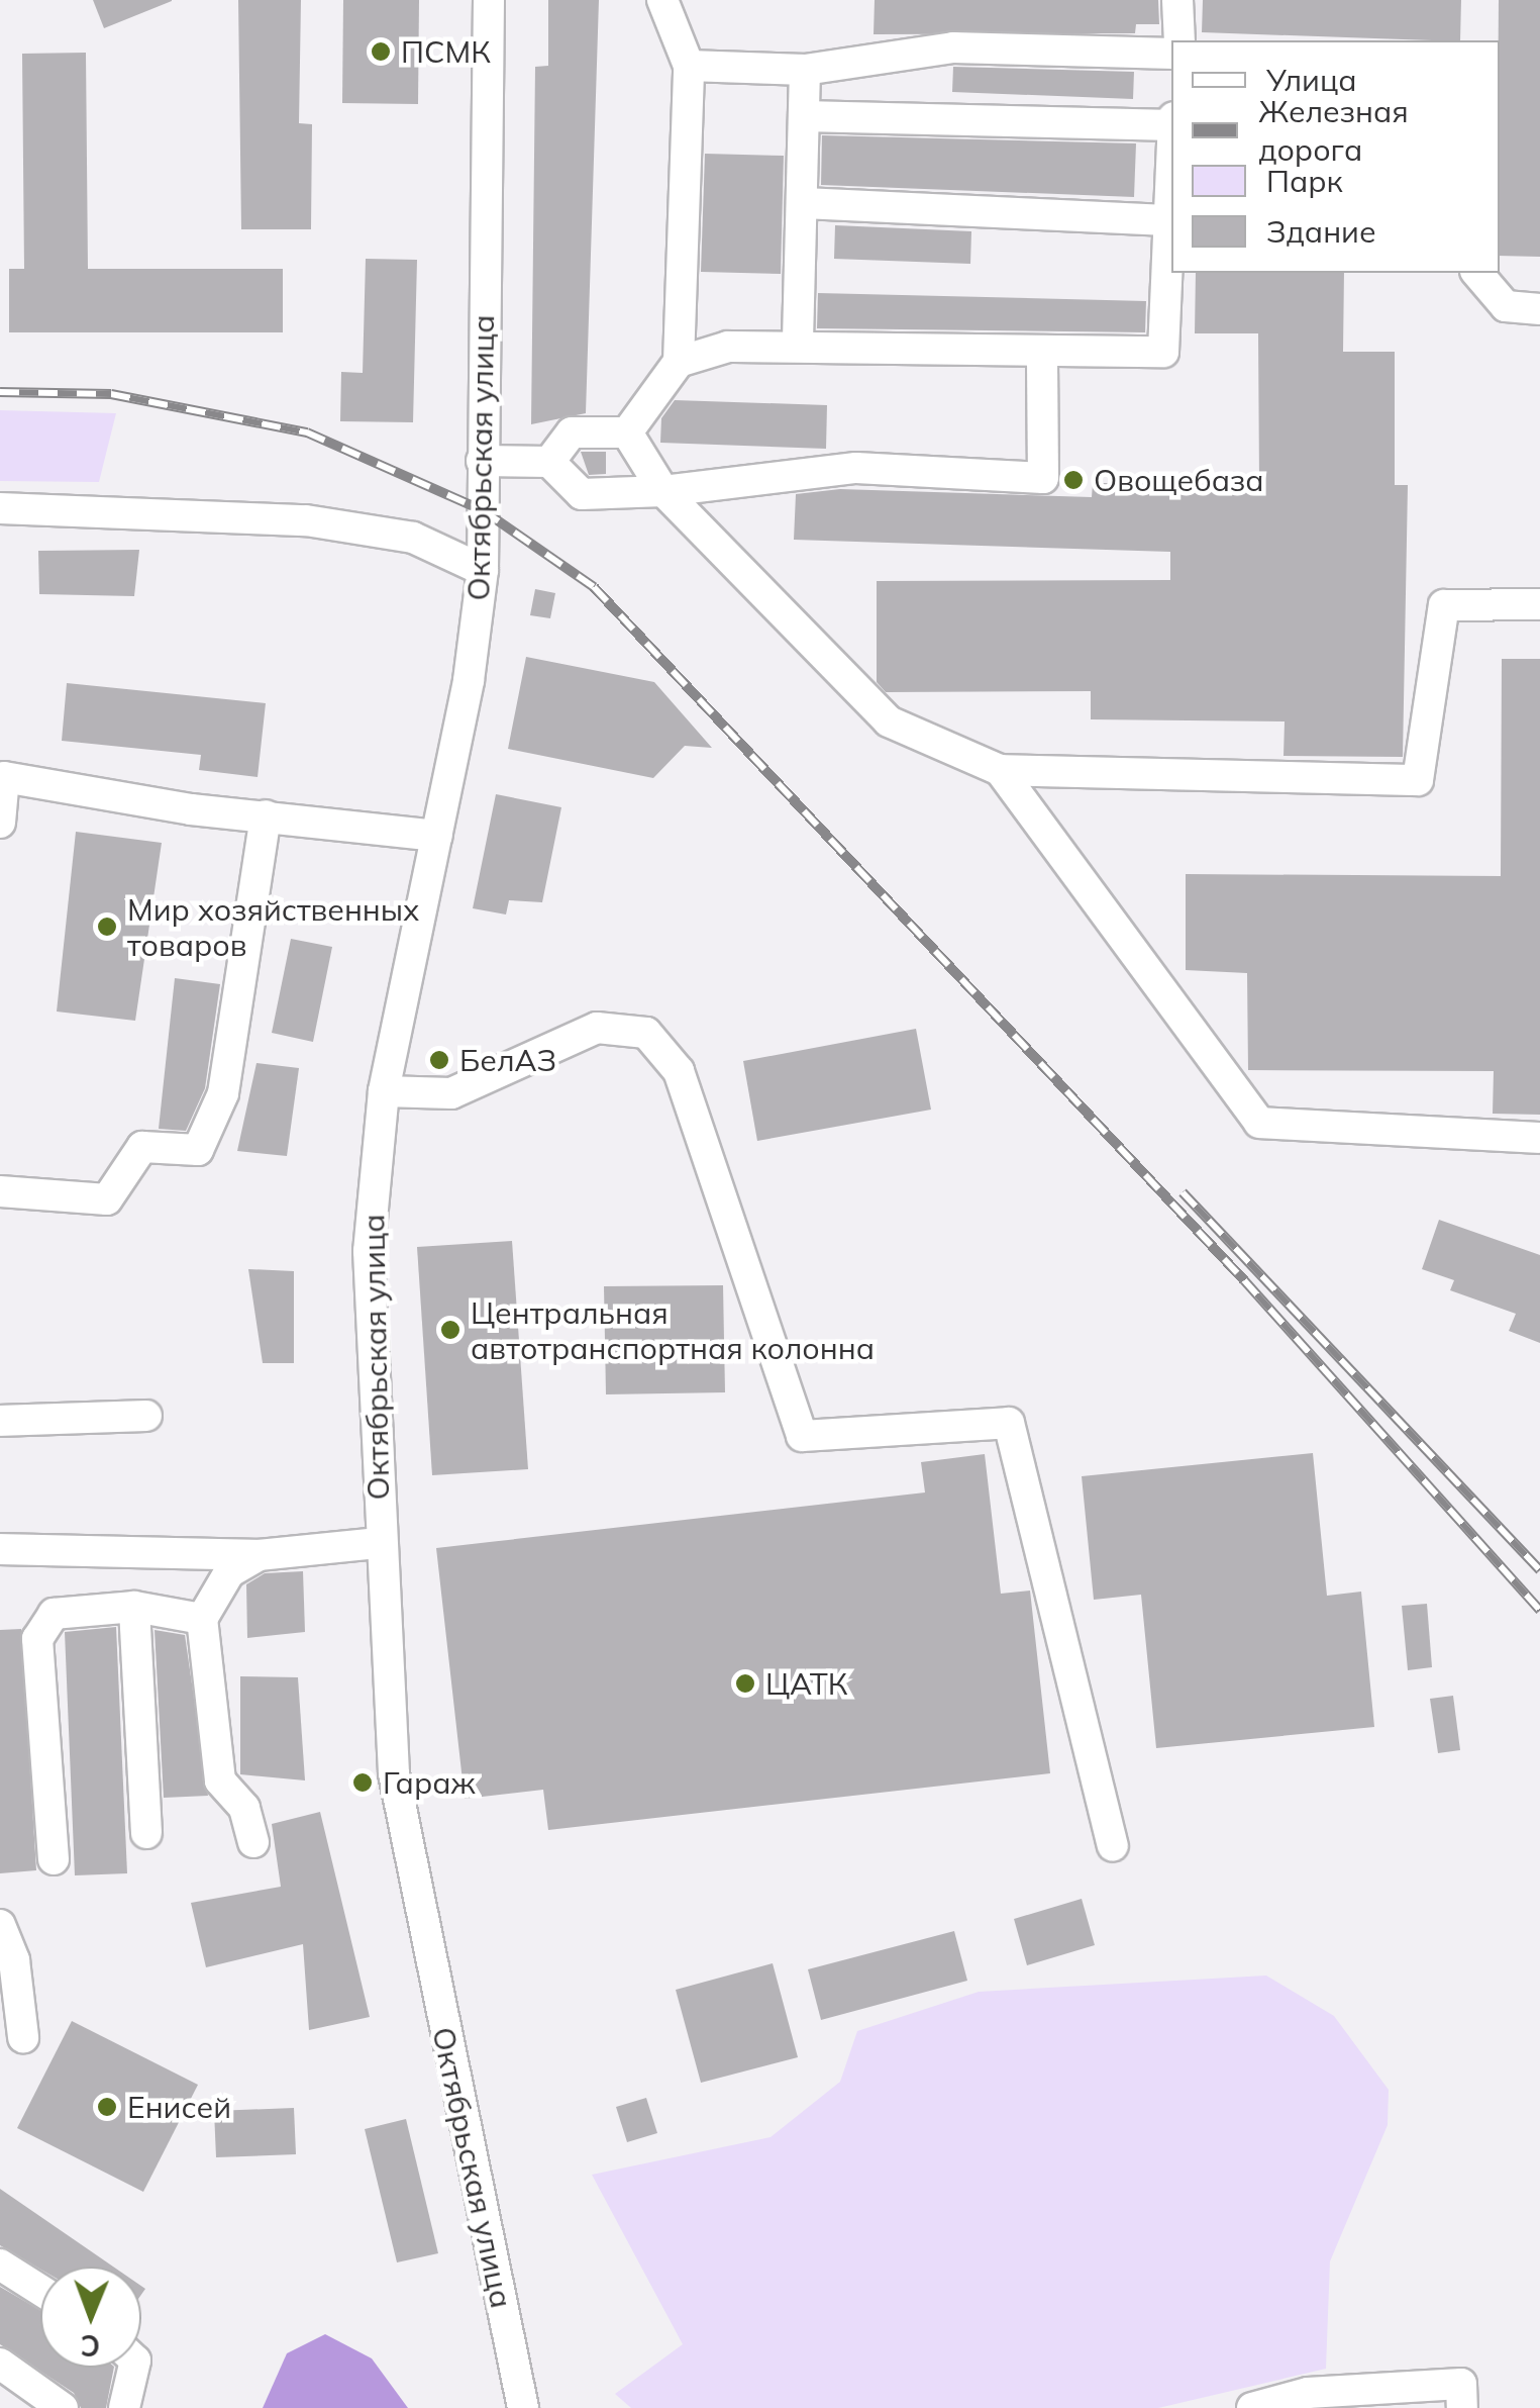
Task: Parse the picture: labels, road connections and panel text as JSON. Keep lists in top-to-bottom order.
{
  "streets": {
    "street": ["Октябрьская улица"]
  },
  "places": [
    "ПСМК",
    "Овощебаза",
    "Мир хозяйственных товаров",
    "БелАЗ",
    "Центральная автотранспортная колонна",
    "ЦАТК",
    "Гараж",
    "Енисей"
  ],
  "legend": [
    "Улица",
    "Железная дорога",
    "Парк",
    "Здание"
  ],
  "north": "bottom"
}
